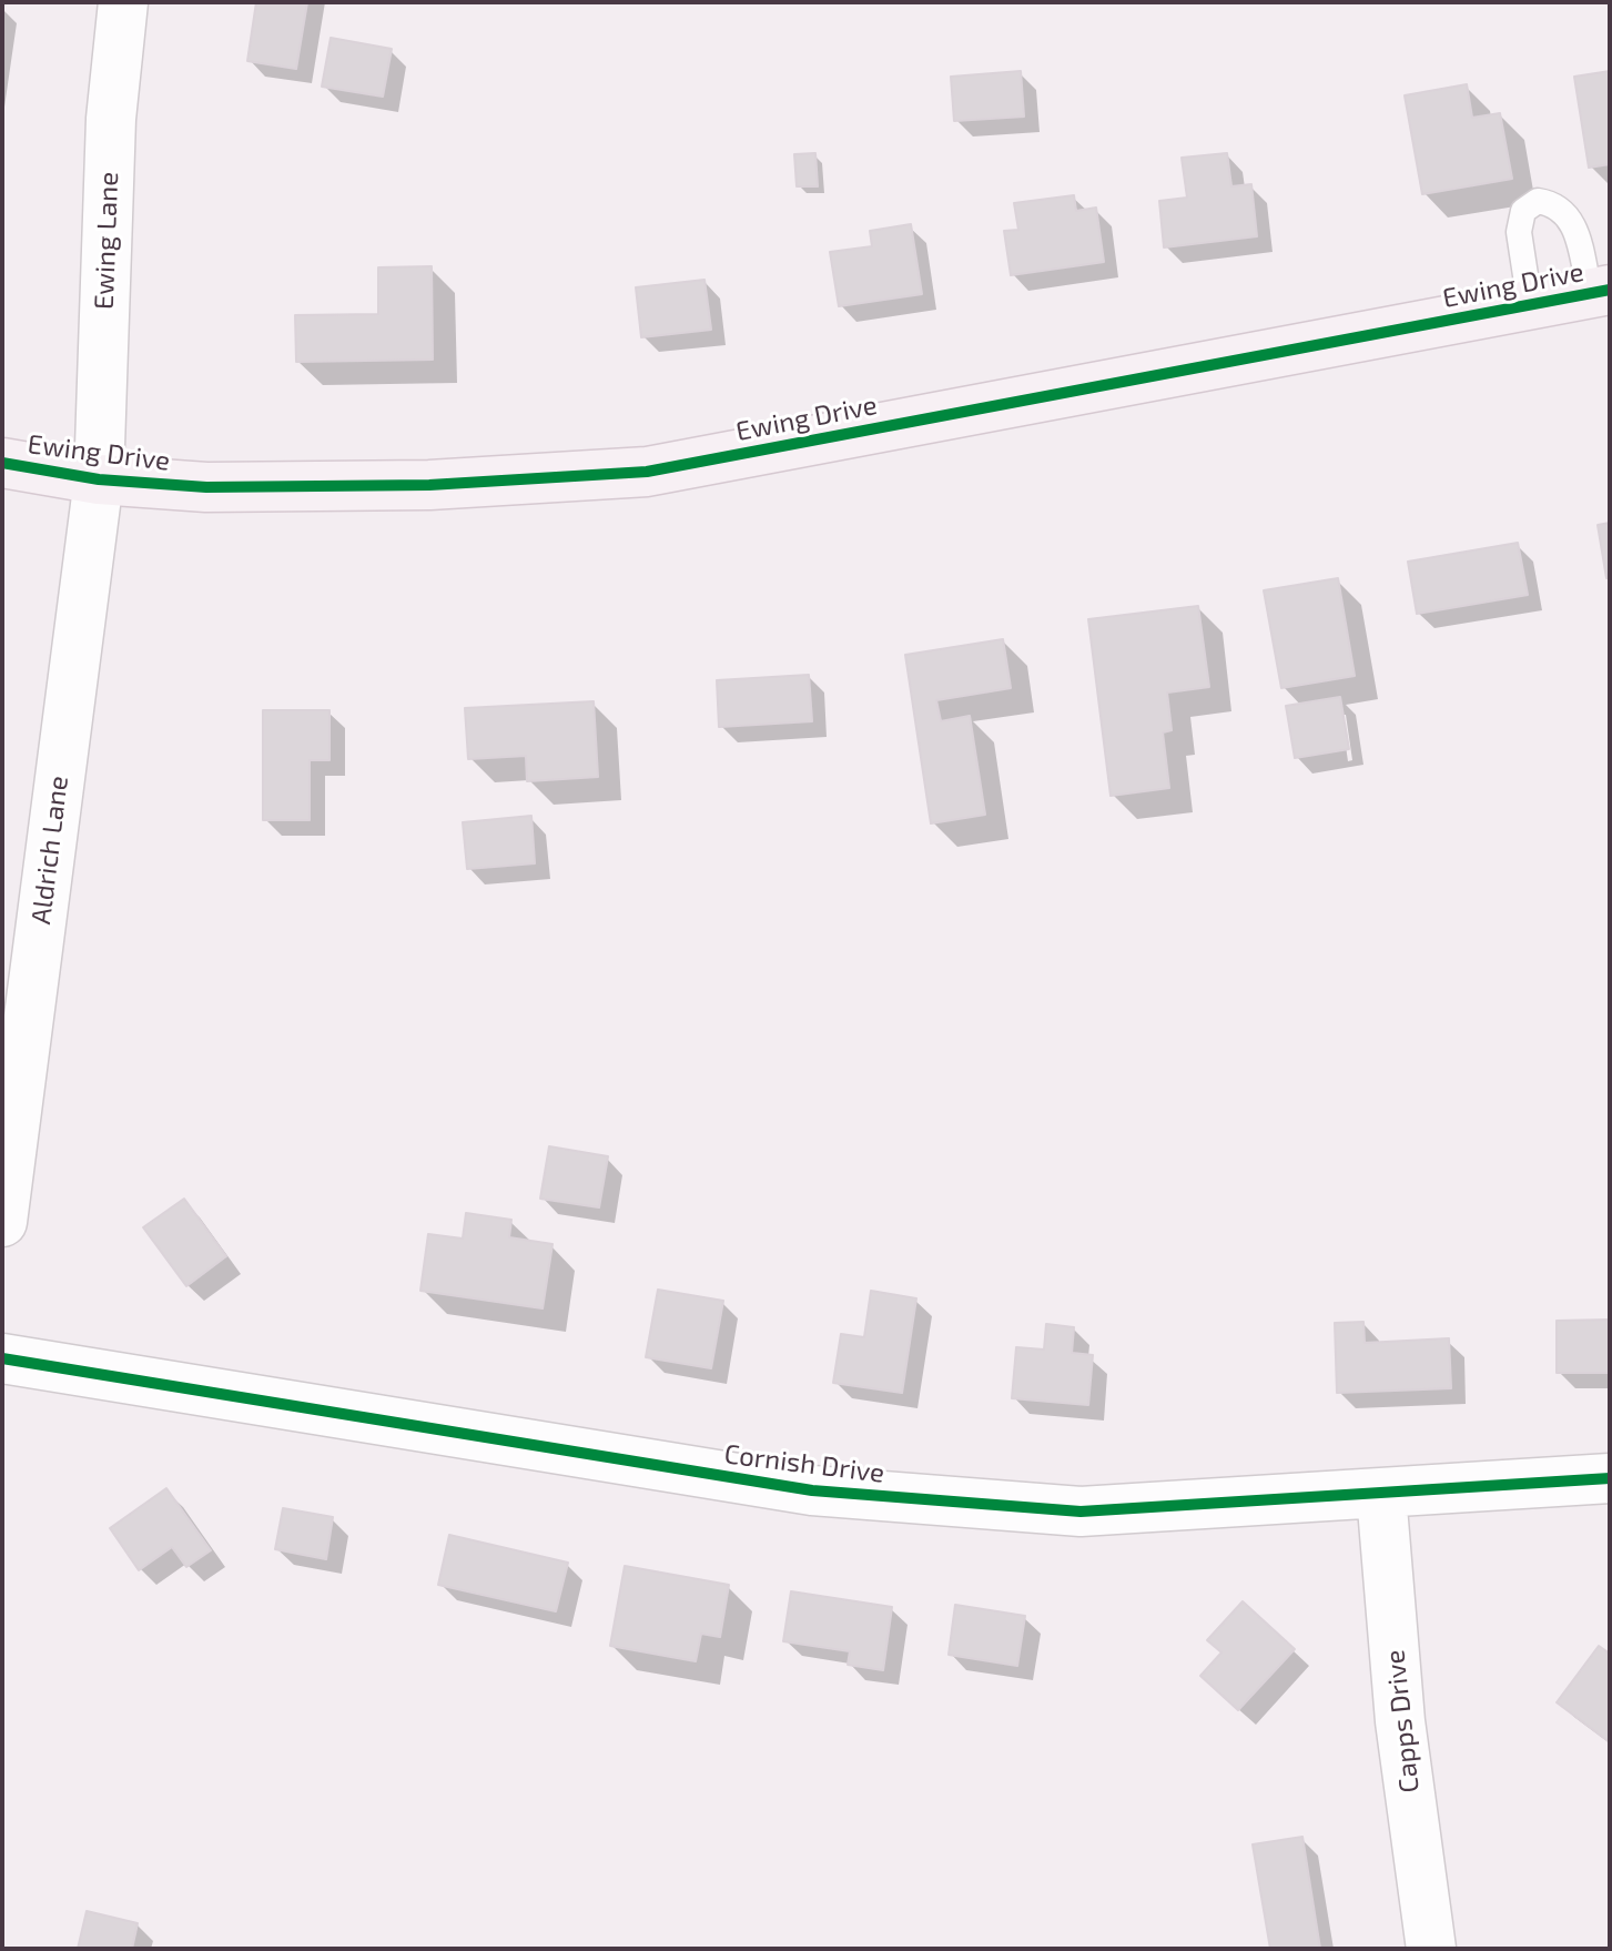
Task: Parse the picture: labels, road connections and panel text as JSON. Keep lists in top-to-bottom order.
{
  "streets": {
    "street": [
      "Ewing Lane",
      "Ewing Drive",
      "Aldrich Lane",
      "Cornish Drive",
      "Capps Drive"
    ]
  },
  "crossings": [
    ["Ewing Lane", "Ewing Drive"],
    ["Ewing Lane", "Aldrich Lane"],
    ["Ewing Drive", "Aldrich Lane"],
    ["Cornish Drive", "Capps Drive"]
  ]
}
